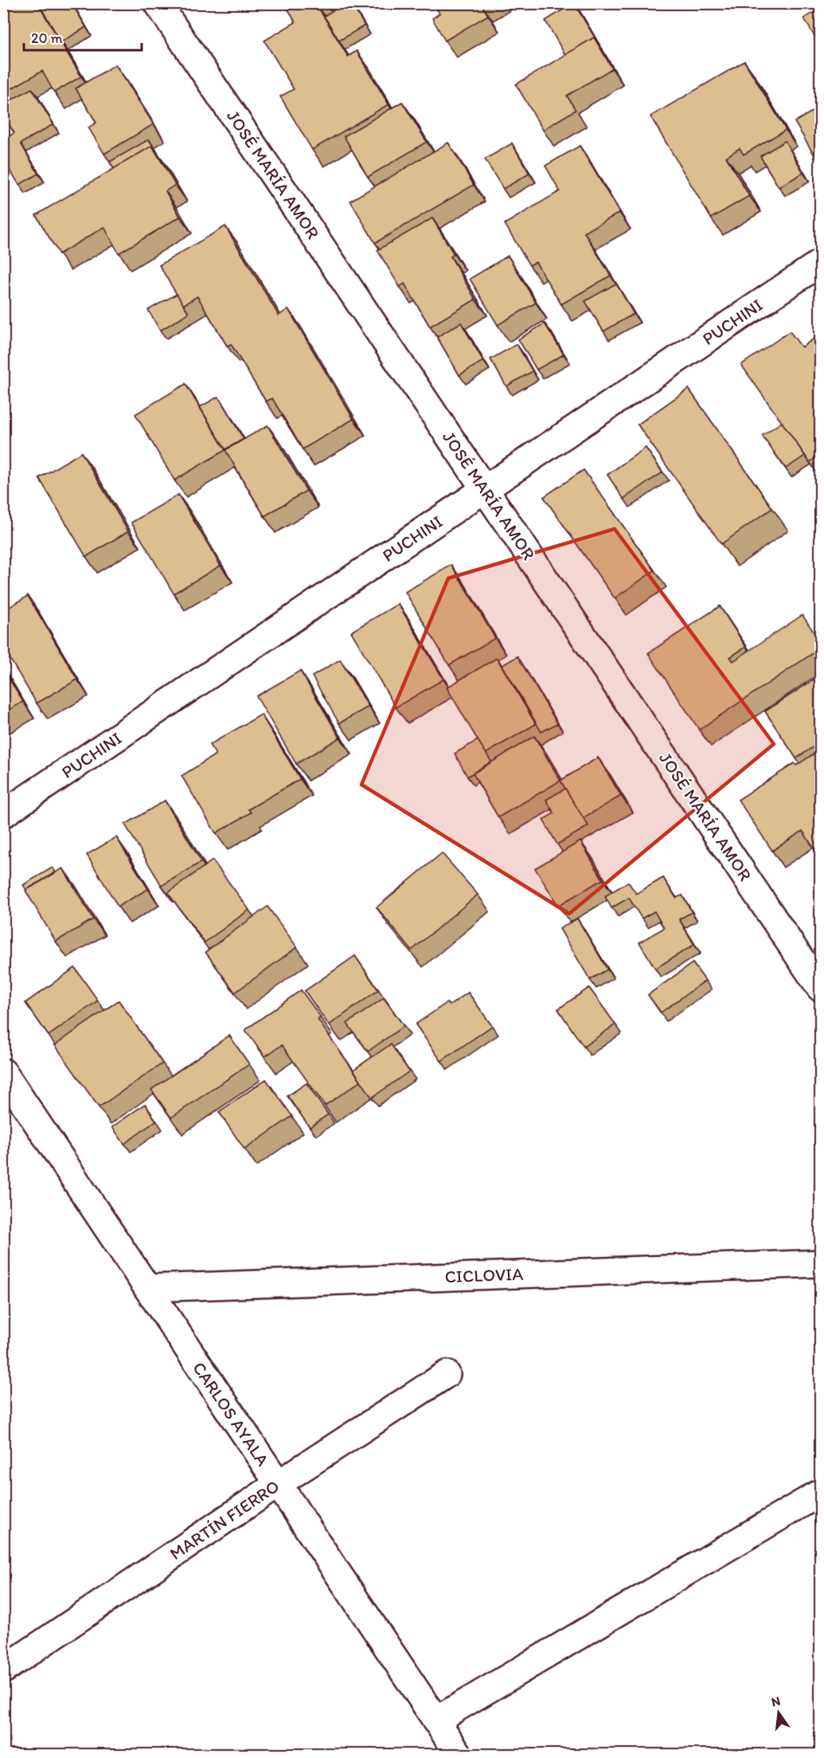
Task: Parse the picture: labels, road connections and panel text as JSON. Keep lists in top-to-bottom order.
{
  "streets": {
    "street": [
      "JOSÉ MARÍA AMOR",
      "PUCHINI",
      "CICLOVIA",
      "CARLOS AYALA",
      "MARTÍN FIERRO"
    ]
  },
  "crossings": [
    ["JOSÉ MARÍA AMOR", "PUCHINI"],
    ["CICLOVIA", "CARLOS AYALA"],
    ["CARLOS AYALA", "MARTÍN FIERRO"]
  ],
  "scale_bar": "20 m",
  "north": "top"
}
